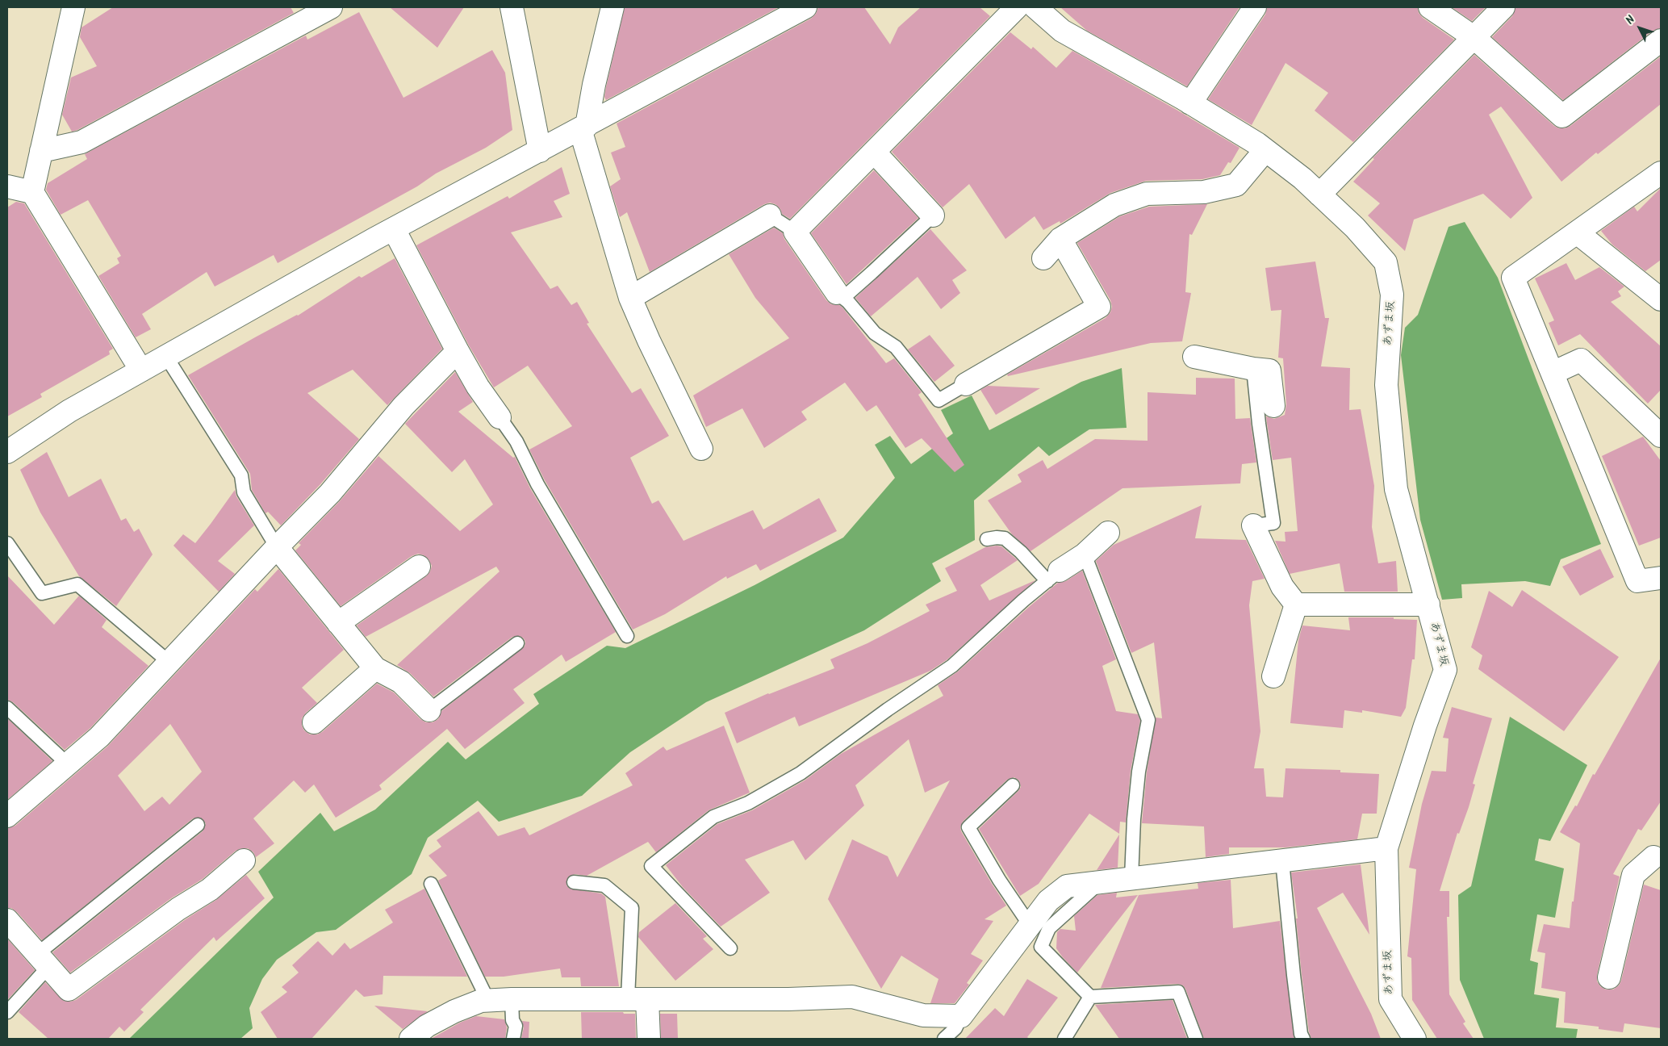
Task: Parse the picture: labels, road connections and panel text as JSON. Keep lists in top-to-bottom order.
{
  "streets": {
    "street": ["あずま坂"]
  },
  "north": "top left"
}
